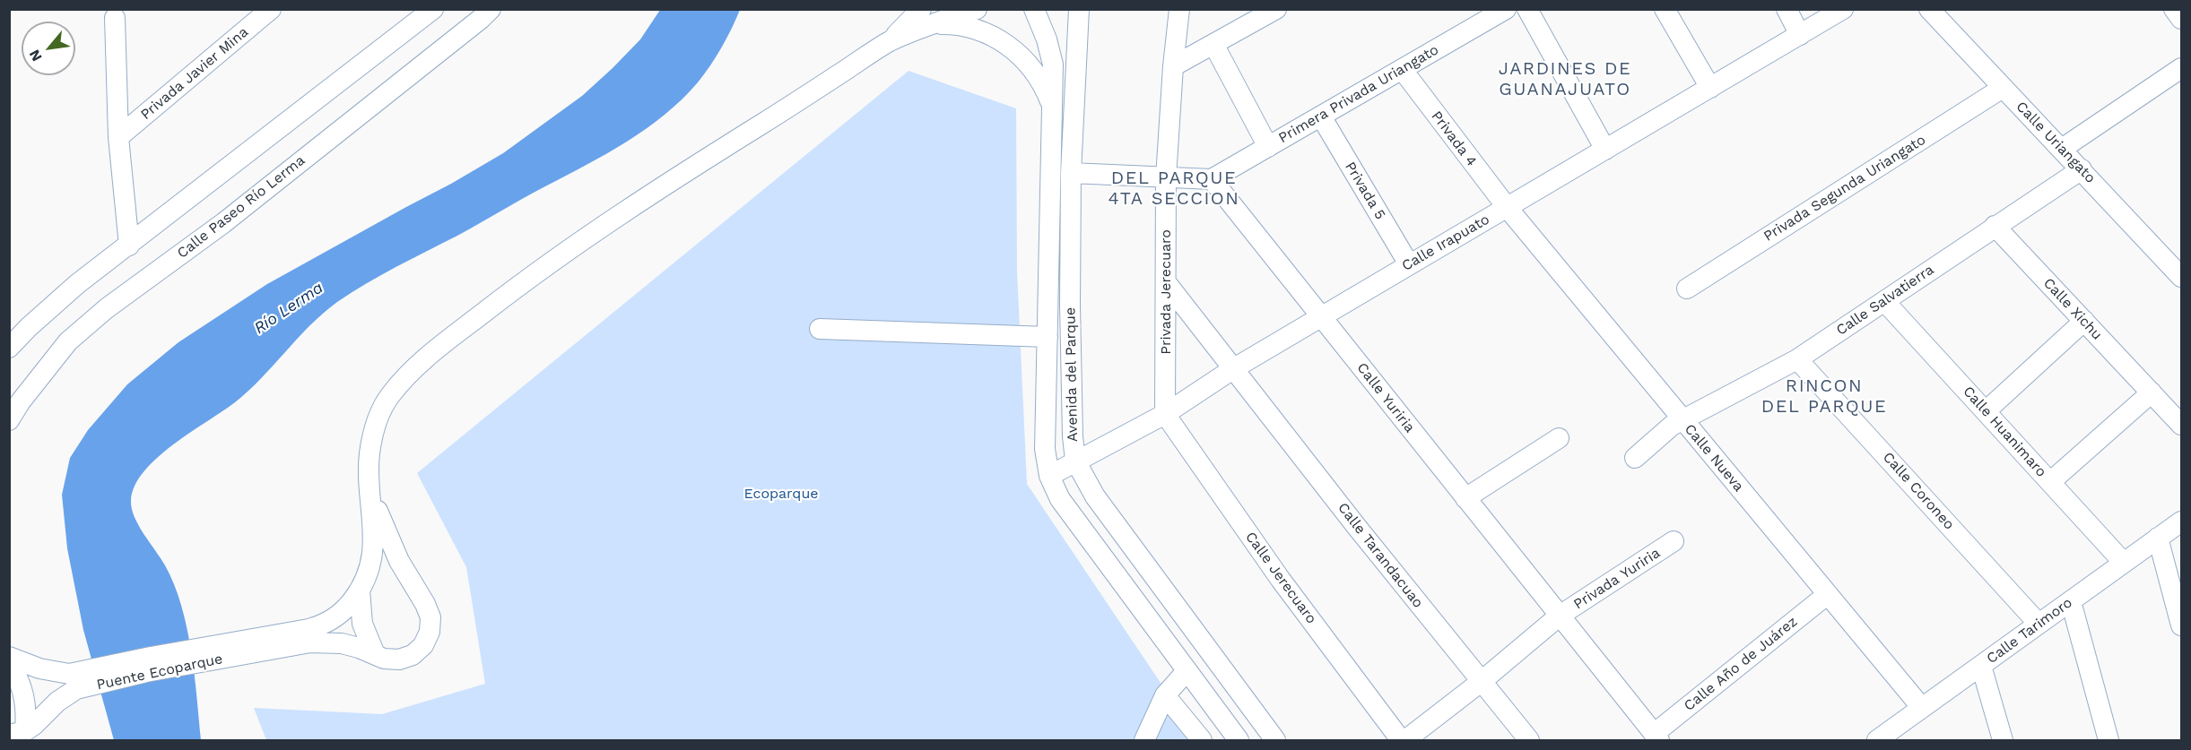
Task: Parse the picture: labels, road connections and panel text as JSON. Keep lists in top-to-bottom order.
{
  "streets": {
    "street": [
      "Privada Javier Mina",
      "Primera Privada Uriangato",
      "Privada 4",
      "Calle Uriangato",
      "Privada Segunda Uriangato",
      "Privada 5",
      "Calle Paseo Río Lerma",
      "Calle Irapuato",
      "Privada Jerecuaro",
      "Calle Salvatierra",
      "Calle Xichu",
      "Avenida del Parque",
      "Calle Yuriria",
      "Calle Huanimaro",
      "Calle Nueva",
      "Calle Coroneo",
      "Calle Tarandacuao",
      "Calle Jerecuaro",
      "Privada Yuriria",
      "Calle Tarimoro",
      "Calle Año de Juárez",
      "Puente Ecoparque"
    ]
  },
  "crossings": [
    ["Primera Privada Uriangato", "Privada 4"],
    ["Primera Privada Uriangato", "Privada 5"],
    ["Primera Privada Uriangato", "Calle Yuriria"],
    ["Privada 4", "Calle Irapuato"],
    ["Privada 4", "Calle Nueva"],
    ["Calle Uriangato", "Privada Segunda Uriangato"],
    ["Calle Uriangato", "Calle Salvatierra"],
    ["Privada 5", "Calle Irapuato"],
    ["Calle Irapuato", "Privada Jerecuaro"],
    ["Calle Irapuato", "Avenida del Parque"],
    ["Calle Irapuato", "Calle Yuriria"],
    ["Calle Irapuato", "Calle Nueva"],
    ["Calle Irapuato", "Calle Tarandacuao"],
    ["Calle Irapuato", "Calle Jerecuaro"],
    ["Privada Jerecuaro", "Calle Tarandacuao"],
    ["Privada Jerecuaro", "Calle Jerecuaro"],
    ["Calle Salvatierra", "Calle Xichu"],
    ["Calle Salvatierra", "Calle Huanimaro"],
    ["Calle Salvatierra", "Calle Nueva"],
    ["Calle Salvatierra", "Calle Coroneo"],
    ["Calle Yuriria", "Privada Yuriria"],
    ["Calle Yuriria", "Calle Año de Juárez"],
    ["Calle Huanimaro", "Calle Tarimoro"],
    ["Calle Nueva", "Calle Tarimoro"],
    ["Calle Nueva", "Calle Año de Juárez"],
    ["Calle Coroneo", "Calle Tarimoro"]
  ],
  "districts": ["JARDINES DE GUANAJUATO", "DEL PARQUE 4TA SECCION", "RINCON DEL PARQUE"],
  "water": ["Río Lerma"],
  "parks": ["Ecoparque"],
  "north": "bottom left"
}
